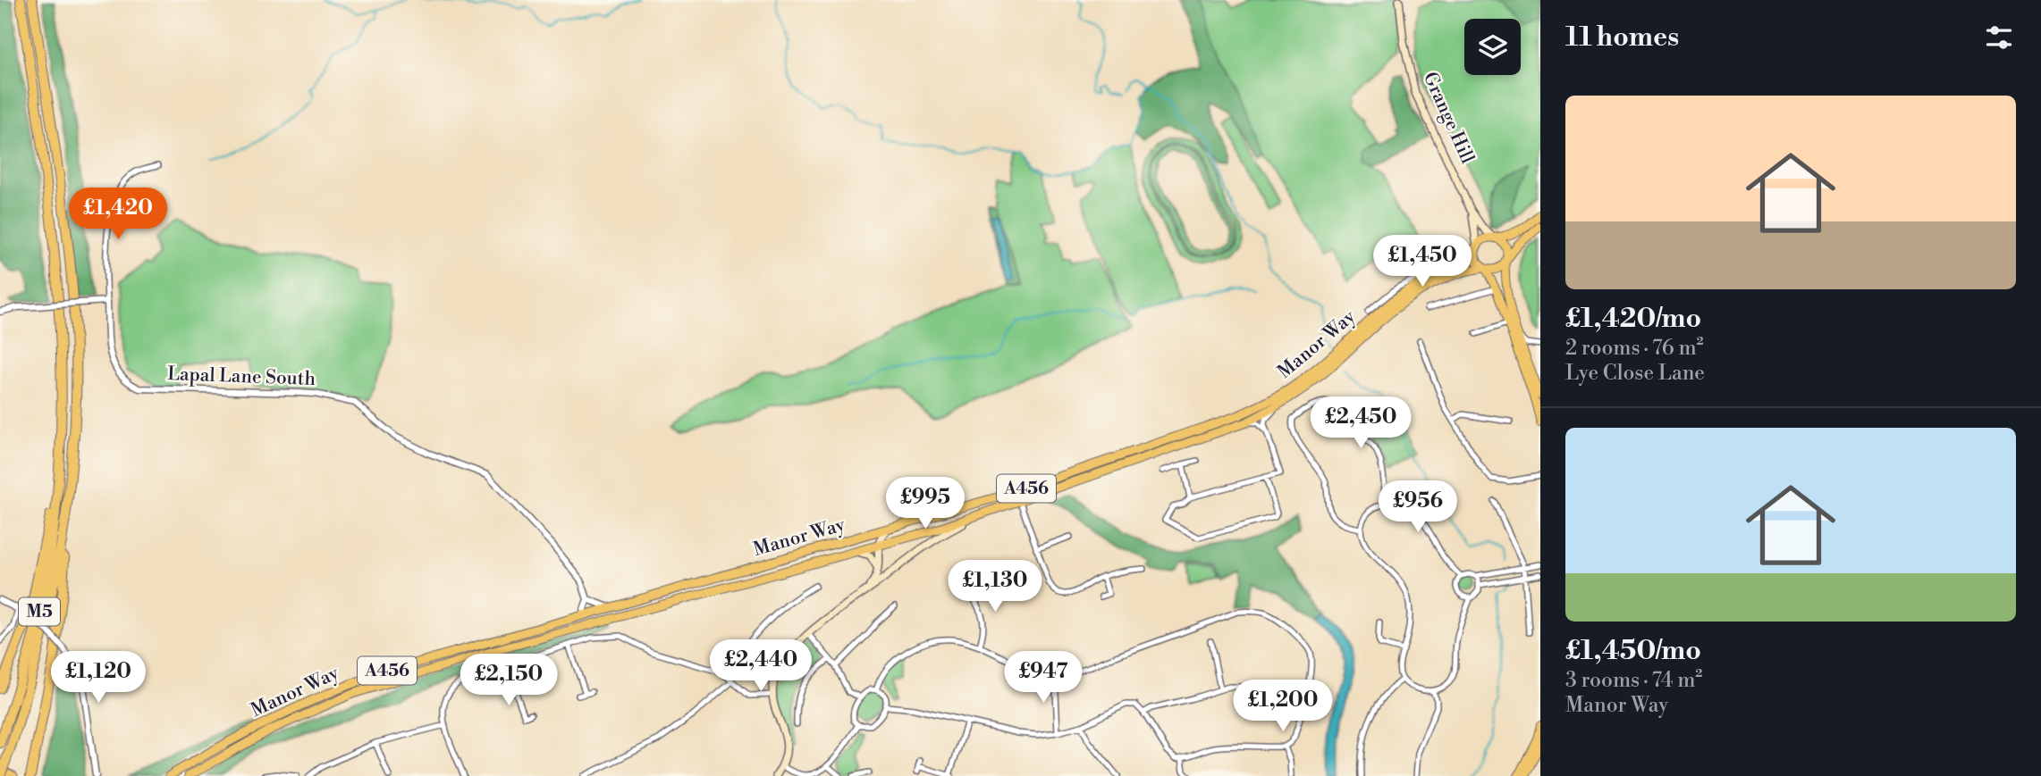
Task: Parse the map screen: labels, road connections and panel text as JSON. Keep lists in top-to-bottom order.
{
  "streets": {
    "highway": ["Manor Way", "A456", "M5"],
    "main road": ["Grange Hill"],
    "street": ["Lapal Lane South"]
  },
  "crossings": [
    ["Grange Hill", "Manor Way"],
    ["Grange Hill", "A456"],
    ["Manor Way", "A456"]
  ],
  "page": {
    "heading": "11 homes",
    "list": [
      {
        "name": "£1,420/mo",
        "note": "2 rooms · 76 m² · Lye Close Lane"
      },
      {
        "name": "£1,450/mo",
        "note": "3 rooms · 74 m² · Manor Way"
      }
    ],
    "price": [
      "£1,420",
      "£1,450",
      "£2,450",
      "£995",
      "£956",
      "£1,130",
      "£2,440",
      "£1,120",
      "£947",
      "£2,150",
      "£1,200"
    ]
  }
}
